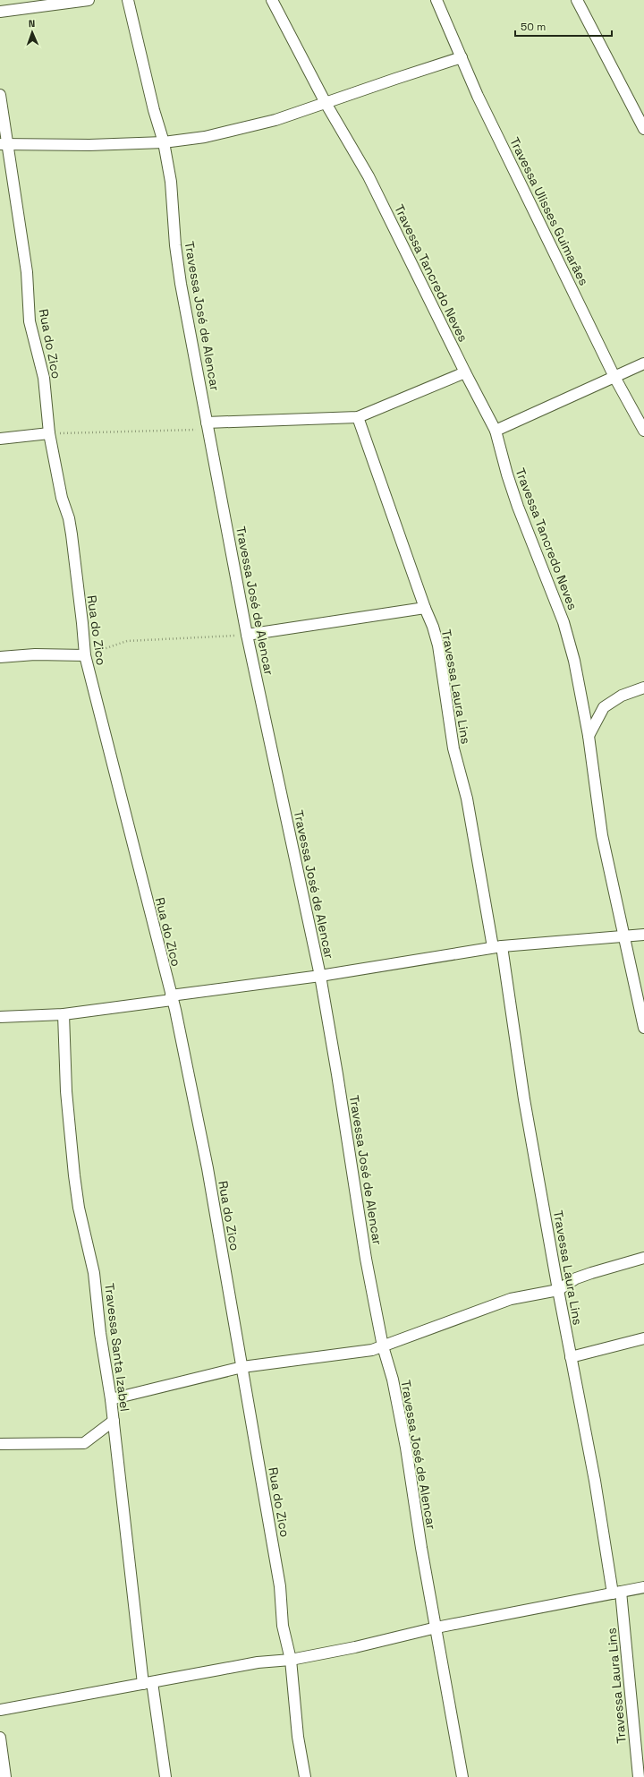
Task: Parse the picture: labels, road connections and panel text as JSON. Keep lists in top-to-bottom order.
{
  "streets": {
    "street": [
      "Travessa Ulisses Guimarães",
      "Travessa Tancredo Neves",
      "Travessa José de Alencar",
      "Rua do Zico",
      "Travessa Laura Lins",
      "Travessa Santa Izabel"
    ]
  },
  "scale_bar": "50 m",
  "north": "top"
}
